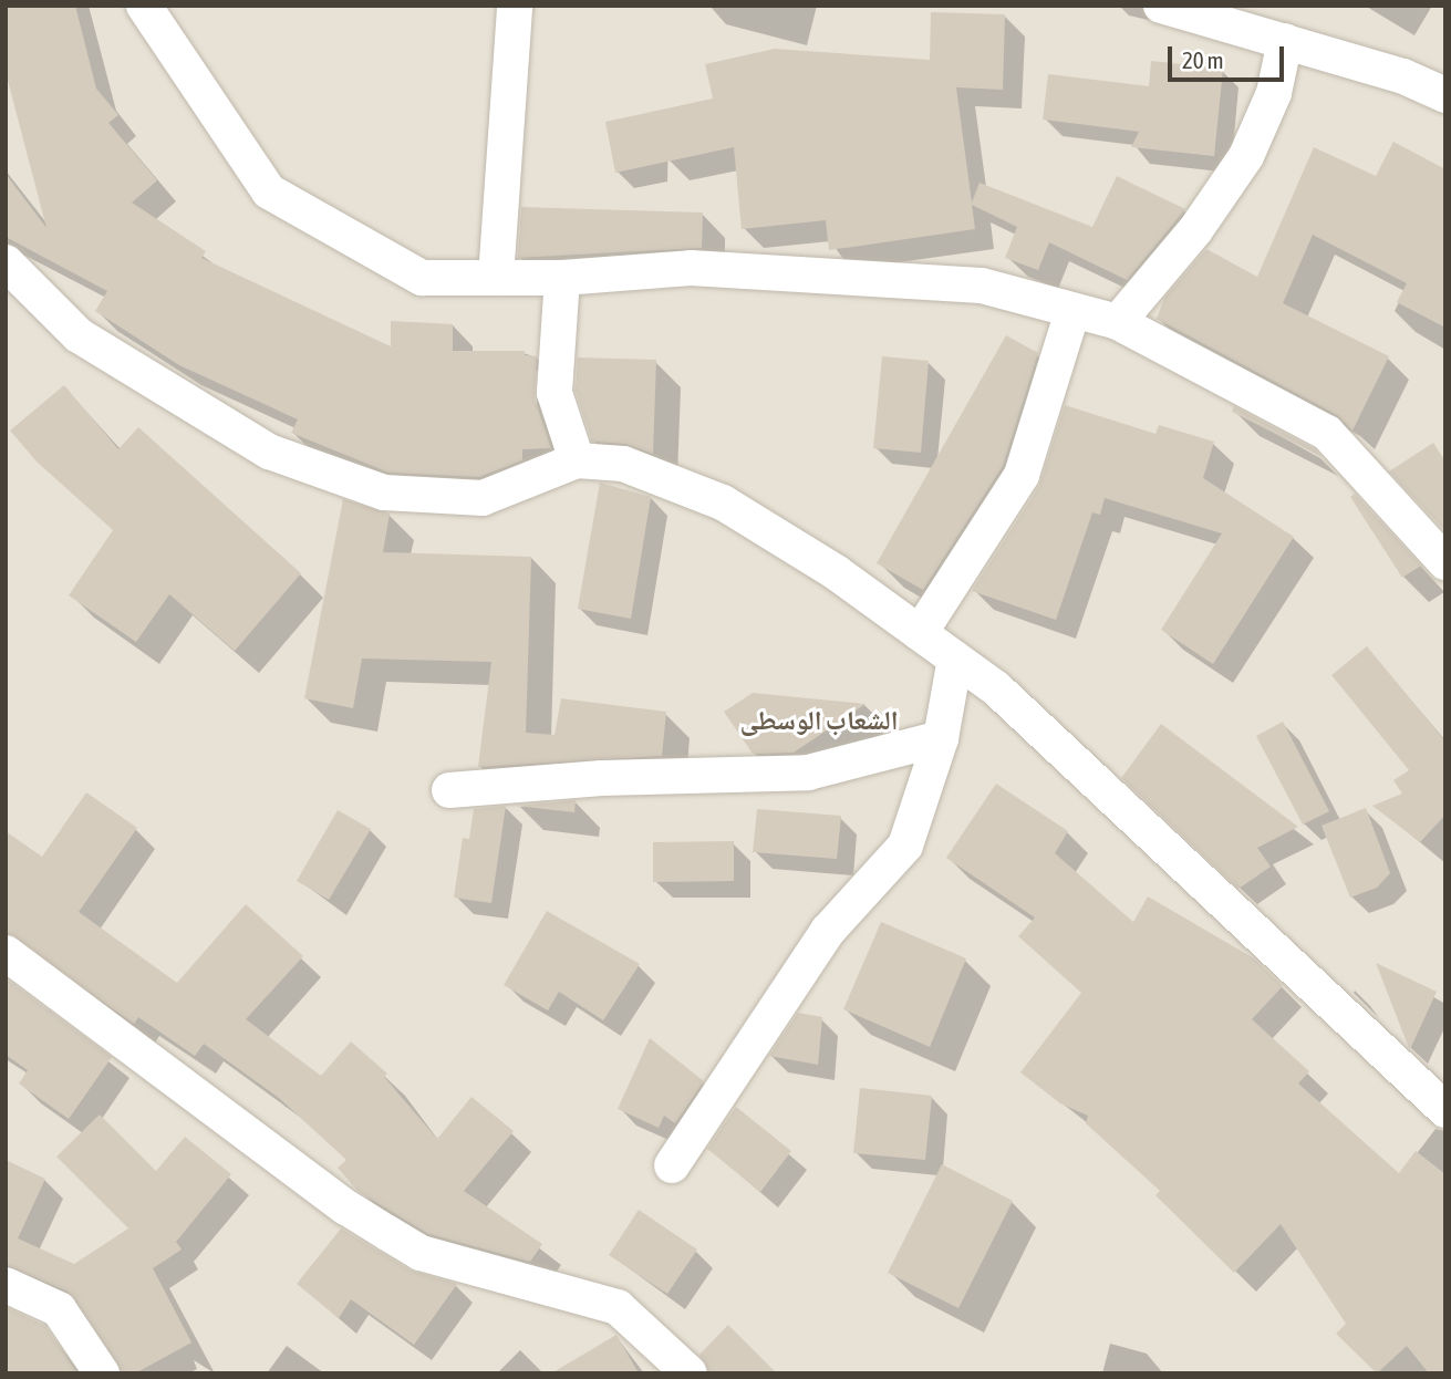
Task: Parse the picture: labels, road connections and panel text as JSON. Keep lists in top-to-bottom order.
{
  "districts": ["الشعاب الوسطى"],
  "scale_bar": "20 m"
}
